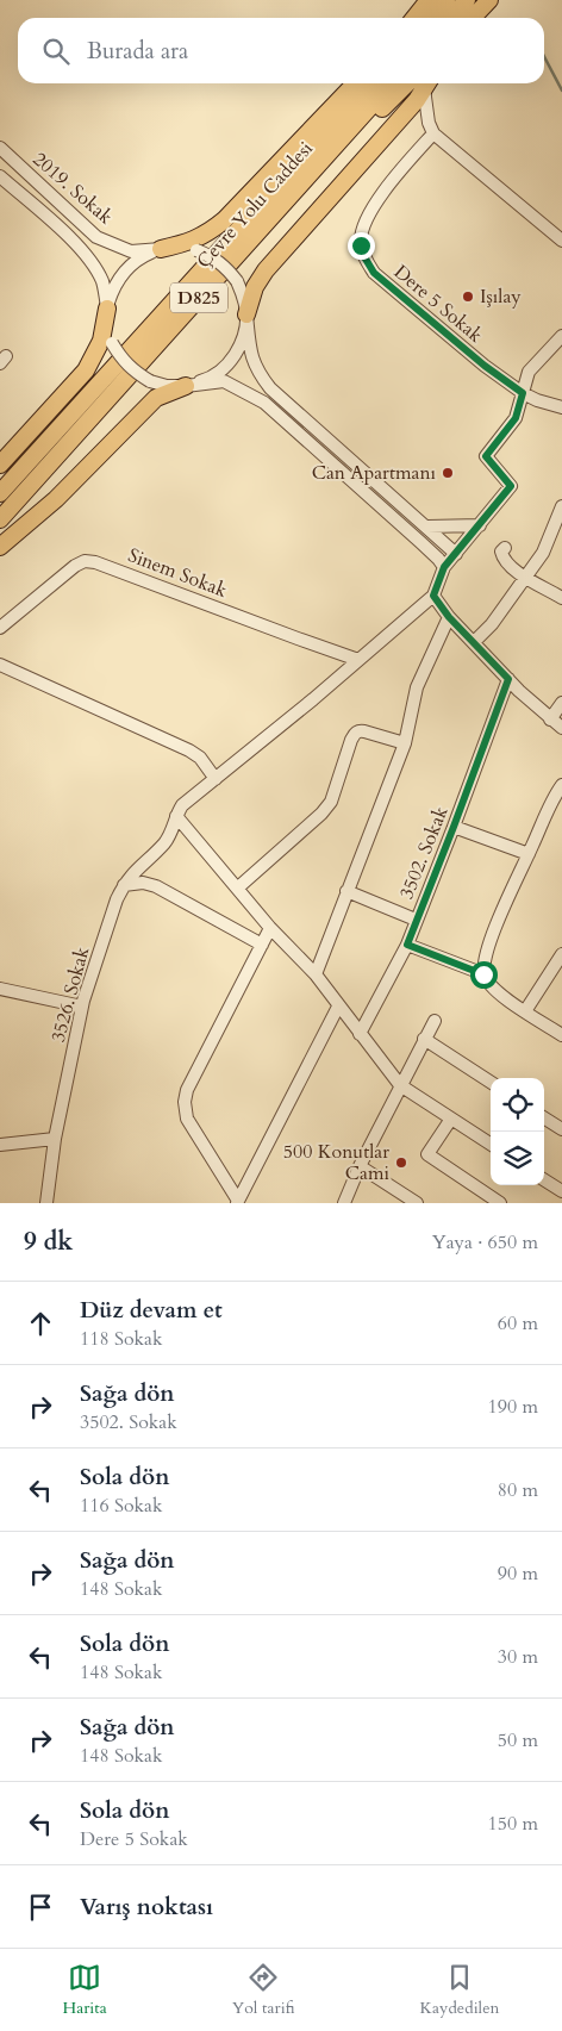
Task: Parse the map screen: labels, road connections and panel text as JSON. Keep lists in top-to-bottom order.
{
  "streets": {
    "highway": ["Çevre Yolu Caddesi", "D825"],
    "street": [
      "2019. Sokak",
      "Dere 5 Sokak",
      "Sinem Sokak",
      "3502. Sokak",
      "3526. Sokak"
    ]
  },
  "crossings": [
    ["Sinem Sokak", "3526. Sokak"]
  ],
  "places": ["Işılay", "Can Apartmanı", "500 Konutlar Cami"],
  "page": {
    "search": "Burada ara",
    "heading": ["9 dk", "Yaya · 650 m"],
    "list": [
      ["Düz devam et", "118 Sokak", "60 m"],
      ["Sağa dön", "3502. Sokak", "190 m"],
      ["Sola dön", "116 Sokak", "80 m"],
      ["Sağa dön", "148 Sokak", "90 m"],
      ["Sola dön", "148 Sokak", "30 m"],
      ["Sağa dön", "148 Sokak", "50 m"],
      ["Sola dön", "Dere 5 Sokak", "150 m"],
      "Varış noktası"
    ],
    "nav": ["Harita", "Yol tarifi", "Kaydedilen"]
  }
}
